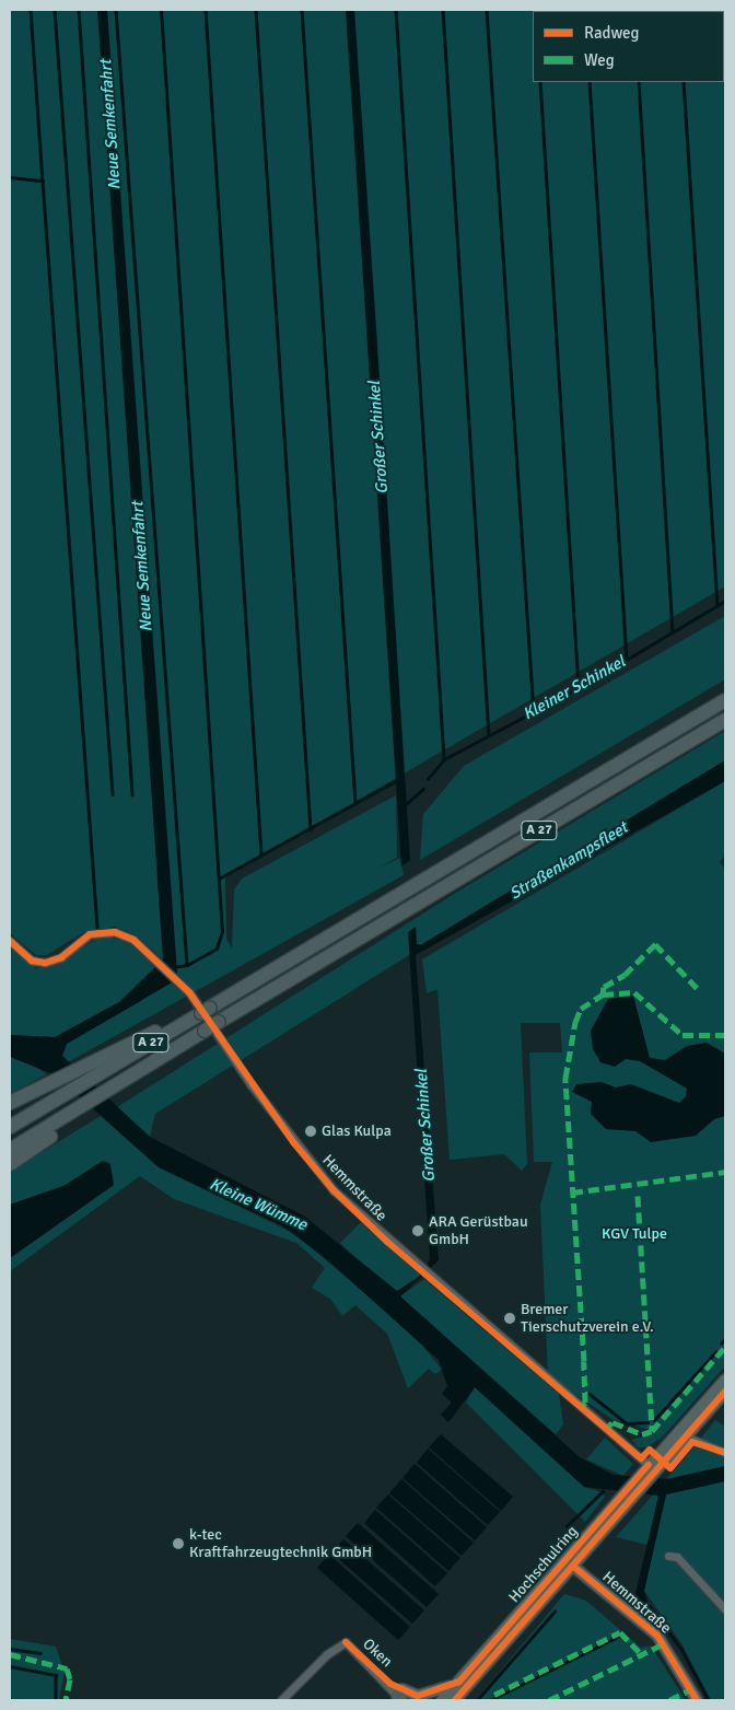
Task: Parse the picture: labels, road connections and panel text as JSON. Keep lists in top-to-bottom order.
{
  "streets": {
    "highway": ["A 27"],
    "street": ["Hemmstraße", "Hochschulring", "Oken"]
  },
  "crossings": [
    ["Hemmstraße", "Hochschulring"]
  ],
  "water": [
    "Neue Semkenfahrt",
    "Großer Schinkel",
    "Kleiner Schinkel",
    "Straßenkampsfleet",
    "Kleine Wümme"
  ],
  "parks": ["KGV Tulpe"],
  "places": [
    "Glas Kulpa",
    "ARA Gerüstbau GmbH",
    "Bremer Tierschutzverein e.V.",
    "k-tec Kraftfahrzeugtechnik GmbH"
  ],
  "legend": ["Radweg", "Weg"]
}
